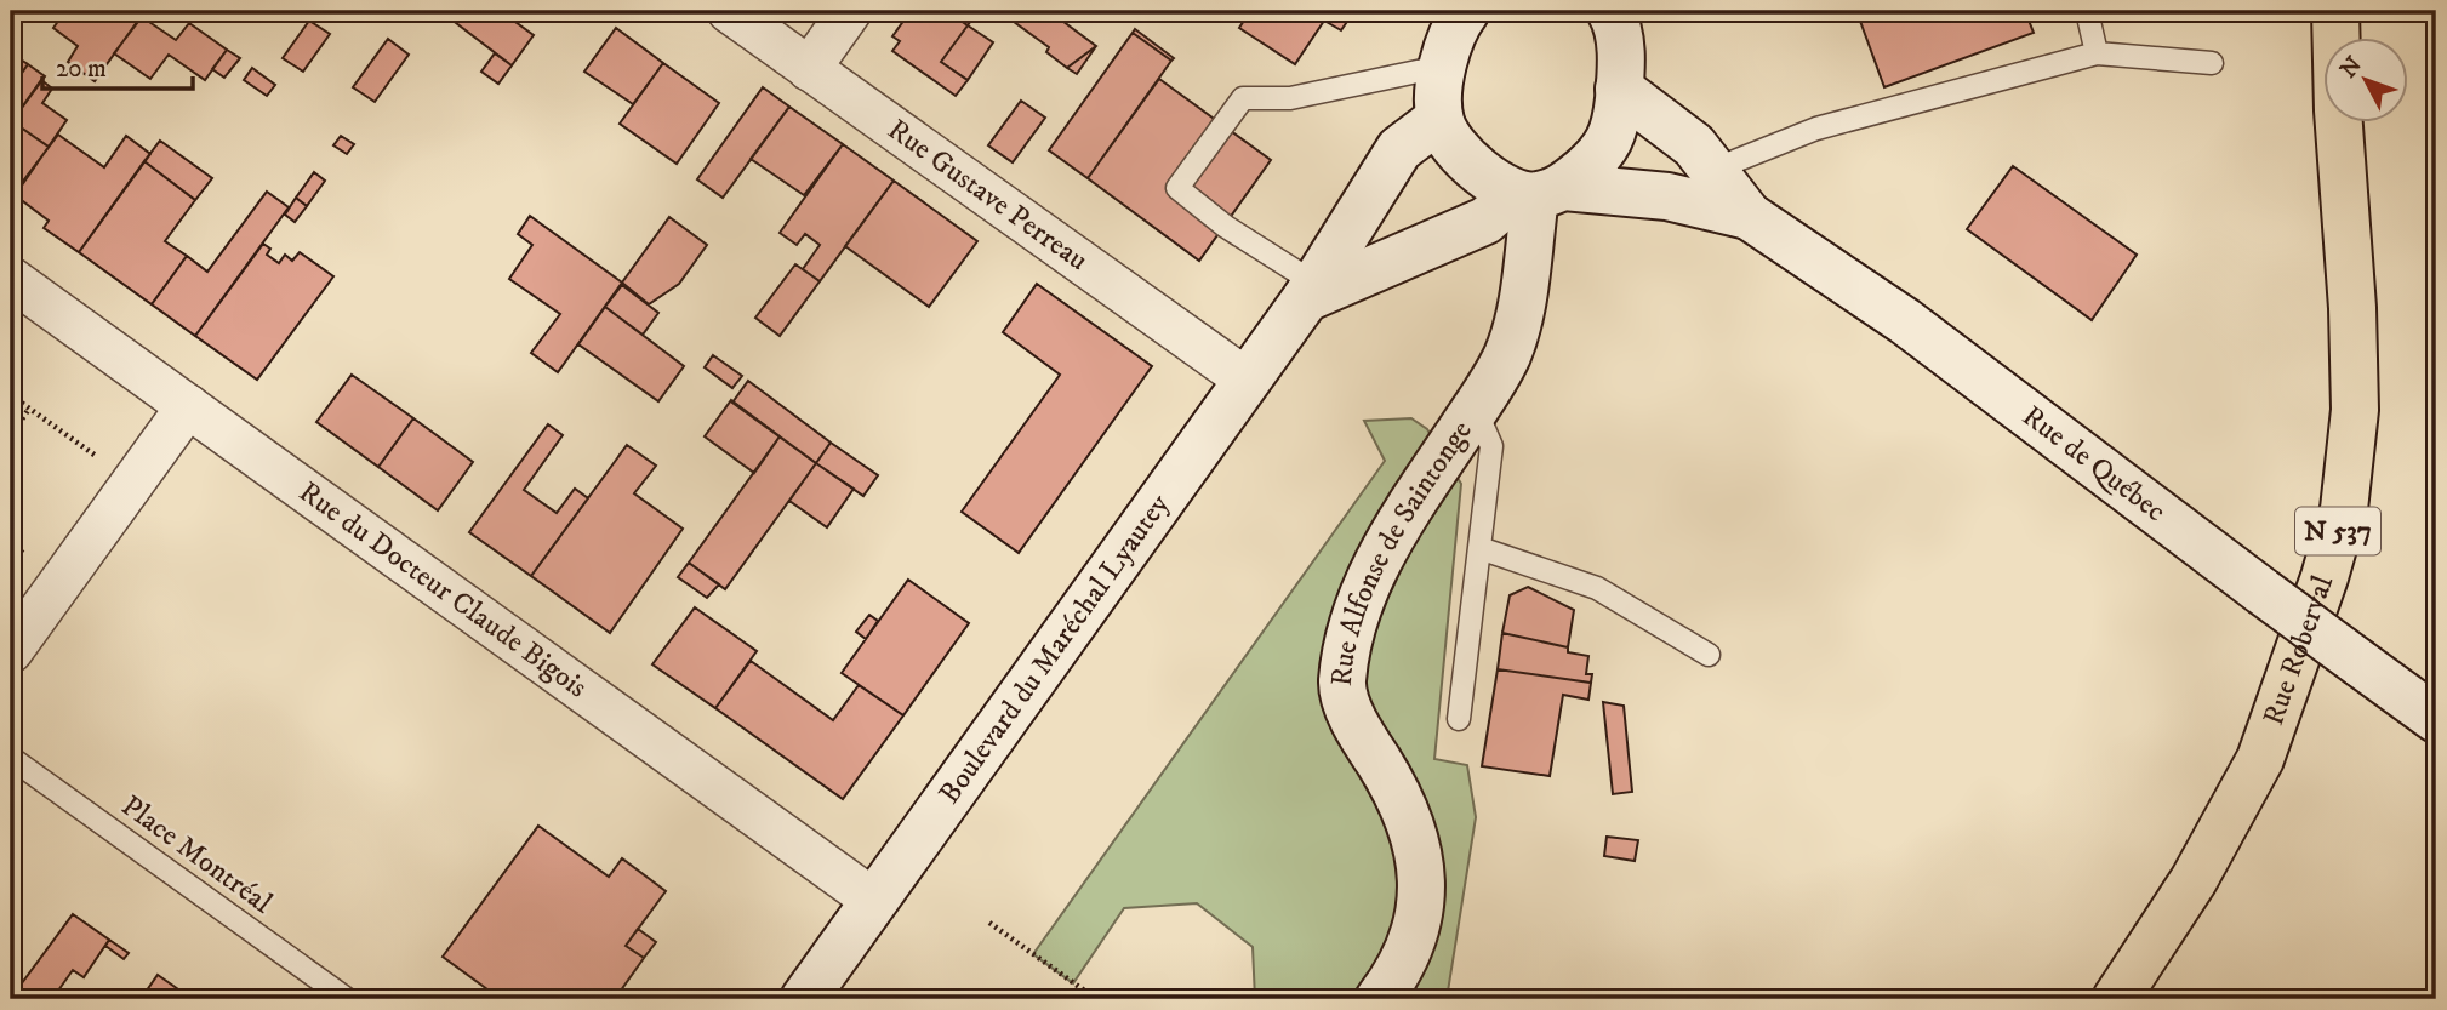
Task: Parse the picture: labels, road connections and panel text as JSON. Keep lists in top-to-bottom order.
{
  "streets": {
    "main road": ["N 537", "Rue Roberval"],
    "street": [
      "Rue Gustave Perreau",
      "Rue de Québec",
      "Rue Alfonse de Saintonge",
      "Rue du Docteur Claude Bigois",
      "Boulevard du Maréchal Lyautey"
    ],
    "lane": ["Place Montréal"]
  },
  "crossings": [
    ["Rue Gustave Perreau", "Boulevard du Maréchal Lyautey"],
    ["Rue de Québec", "Rue Alfonse de Saintonge"],
    ["Rue du Docteur Claude Bigois", "Boulevard du Maréchal Lyautey"]
  ],
  "scale_bar": "20 m",
  "north": "top left"
}
